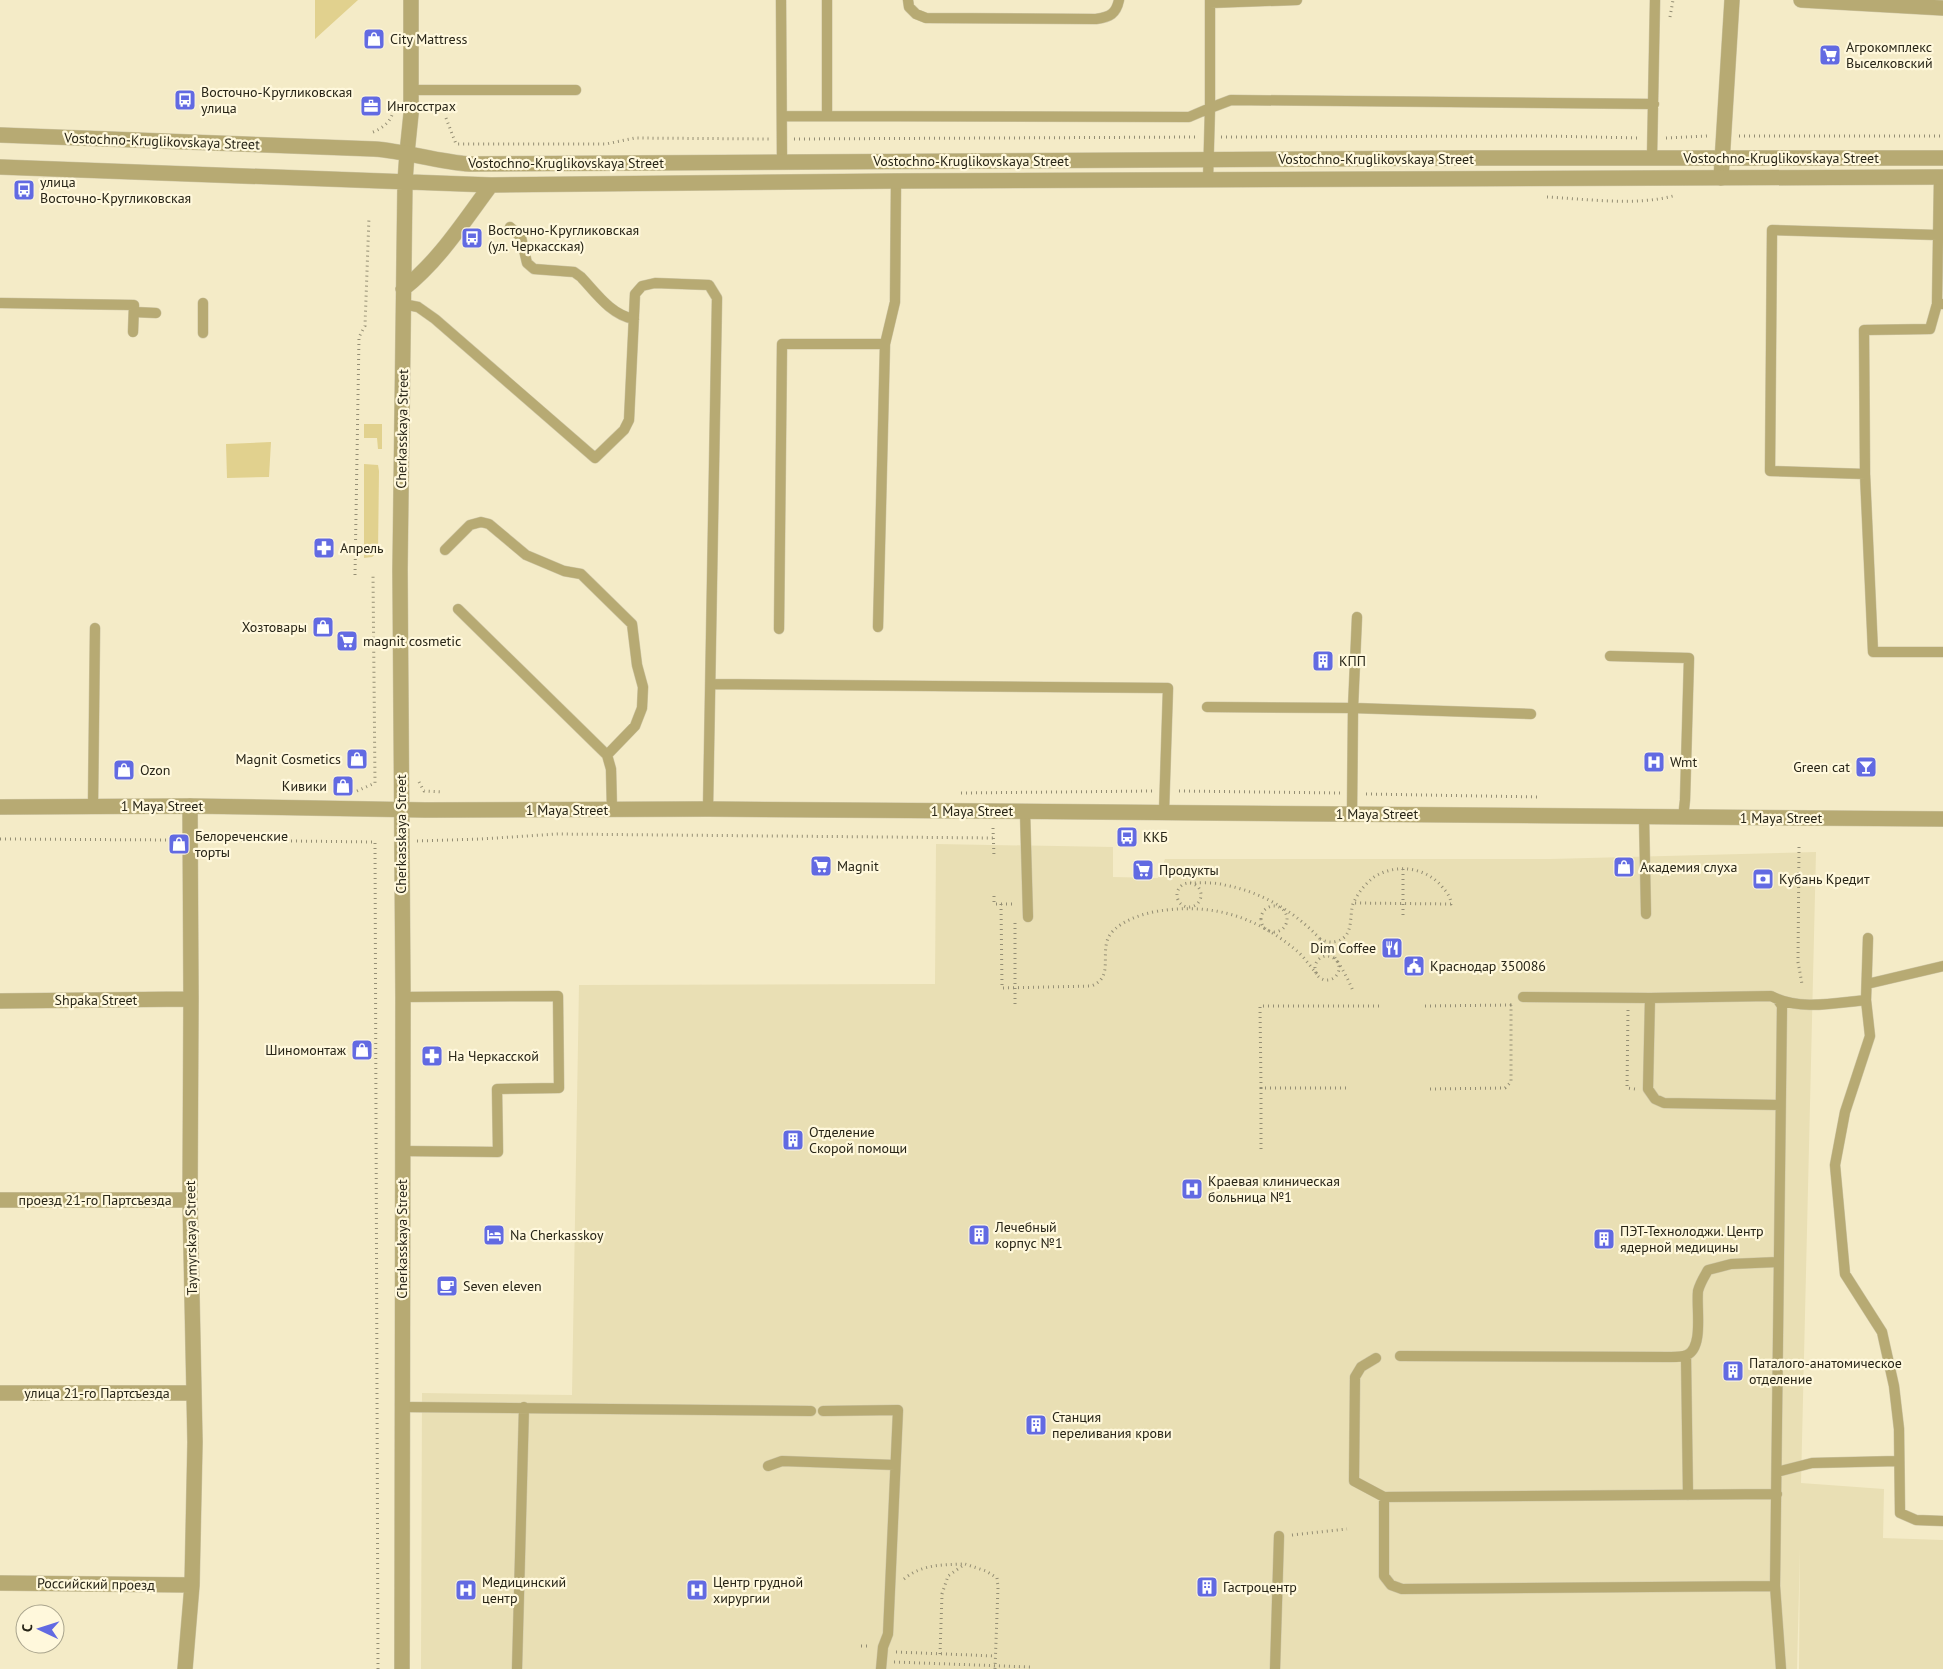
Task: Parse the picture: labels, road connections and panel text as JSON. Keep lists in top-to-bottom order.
{
  "streets": {
    "street": [
      "Vostochno-Kruglikovskaya Street",
      "Cherkasskaya Street",
      "1 Maya Street",
      "Shpaka Street",
      "проезд 21-го Партсъезда",
      "Taymyrskaya Street",
      "улица 21-го Партсъезда",
      "Российский проезд"
    ]
  },
  "crossings": [
    ["Vostochno-Kruglikovskaya Street", "Cherkasskaya Street"],
    ["Cherkasskaya Street", "1 Maya Street"],
    ["1 Maya Street", "Taymyrskaya Street"],
    ["Shpaka Street", "Taymyrskaya Street"],
    ["проезд 21-го Партсъезда", "Taymyrskaya Street"],
    ["Taymyrskaya Street", "улица 21-го Партсъезда"],
    ["Taymyrskaya Street", "Российский проезд"]
  ],
  "places": {
    "shop": [
      "City Mattress",
      "Хозтовары",
      "Magnit Cosmetics",
      "Ozon",
      "Кивики",
      "Белореченские торты",
      "Академия слуха",
      "Шиномонтаж"
    ],
    "supermarket": [
      "Агрокомплекс Выселковский",
      "magnit cosmetic",
      "Magnit",
      "Продукты"
    ],
    "bus stop": [
      "Восточно-Кругликовская улица",
      "улица Восточно-Кругликовская",
      "Восточно-Кругликовская (ул. Черкасская)",
      "ККБ"
    ],
    "office": ["Ингосстрах"],
    "pharmacy": ["Апрель", "На Черкасской"],
    "building": [
      "КПП",
      "Отделение Скорой помощи",
      "Лечебный корпус №1",
      "ПЭТ-Технолоджи. Центр ядерной медицины",
      "Паталого-анатомическое отделение",
      "Станция переливания крови",
      "Гастроцентр"
    ],
    "hospital": [
      "Wmt",
      "Краевая клиническая больница №1",
      "Медицинский центр",
      "Центр грудной хирургии"
    ],
    "bar": ["Green cat"],
    "bank": ["Кубань Кредит"],
    "restaurant": ["Dim Coffee"],
    "public building": ["Краснодар 350086"],
    "hotel": ["Na Cherkasskoy"],
    "cafe": ["Seven eleven"]
  },
  "north": "left"
}
